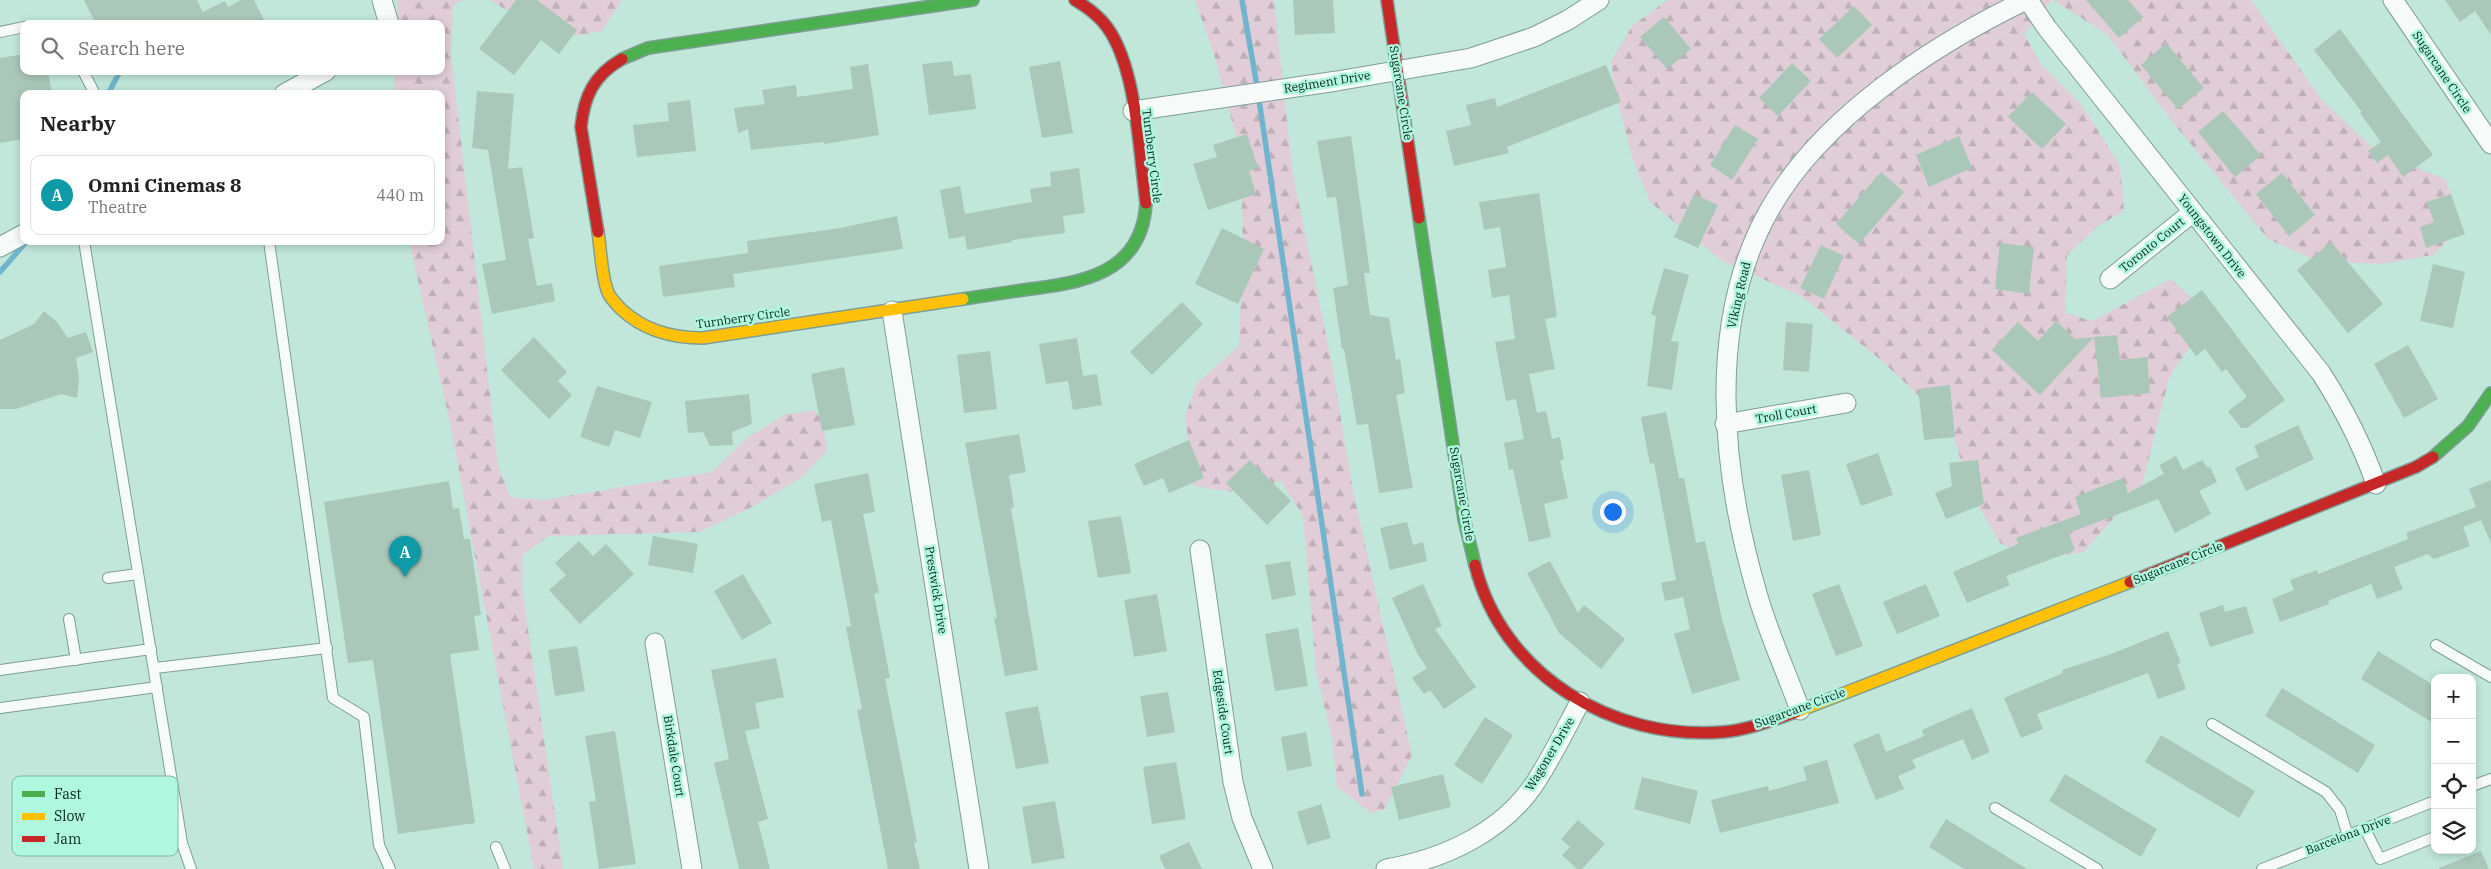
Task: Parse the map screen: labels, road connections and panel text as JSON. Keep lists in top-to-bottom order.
{
  "streets": {
    "street": [
      "Sugarcane Circle",
      "Regiment Drive",
      "Turnberry Circle",
      "Youngstown Drive",
      "Toronto Court",
      "Viking Road",
      "Troll Court",
      "Prestwick Drive",
      "Edgeside Court",
      "Wagoner Drive",
      "Birkdale Court"
    ],
    "lane": ["Barcelona Drive"]
  },
  "crossings": [
    ["Sugarcane Circle", "Regiment Drive"],
    ["Sugarcane Circle", "Youngstown Drive"],
    ["Sugarcane Circle", "Viking Road"],
    ["Sugarcane Circle", "Wagoner Drive"],
    ["Regiment Drive", "Turnberry Circle"],
    ["Turnberry Circle", "Prestwick Drive"],
    ["Youngstown Drive", "Toronto Court"],
    ["Youngstown Drive", "Viking Road"],
    ["Viking Road", "Troll Court"]
  ],
  "legend": ["Fast", "Slow", "Jam"],
  "page": {
    "search": "Search here",
    "heading": "Nearby",
    "list": [
      {
        "mark": "A",
        "name": "Omni Cinemas 8",
        "note": "Theatre",
        "value": "440 m"
      }
    ],
    "pins": "A",
    "map_buttons": ["+", "−"]
  }
}
